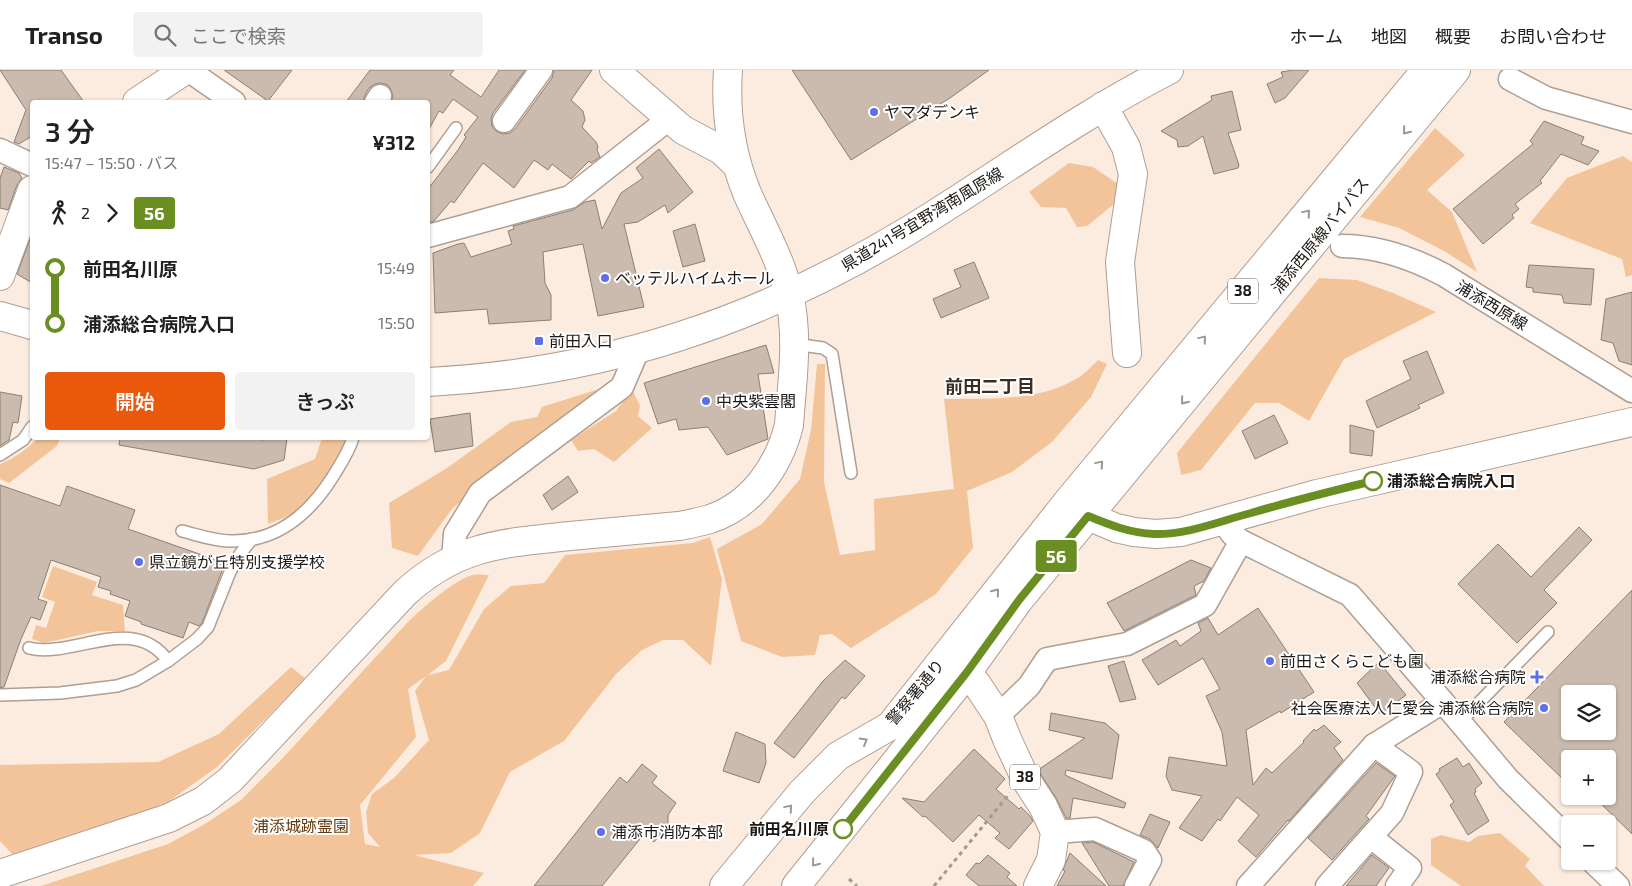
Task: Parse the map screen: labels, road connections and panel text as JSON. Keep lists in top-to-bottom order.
{
  "streets": {
    "main road": [
      "県道241号宜野湾南風原線",
      "浦添西原線バイパス",
      "38",
      "警察署通り"
    ],
    "street": ["浦添西原線"]
  },
  "crossings": [
    ["浦添西原線バイパス", "警察署通り"],
    ["38", "警察署通り"]
  ],
  "districts": ["前田二丁目"],
  "parks": ["浦添城跡霊園"],
  "places": {
    "other": [
      "ヤマダデンキ",
      "ベッテルハイムホール",
      "中央紫雲閣",
      "浦添総合病院入口",
      "県立鏡が丘特別支援学校",
      "前田さくらこども園",
      "社会医療法人仁愛会 浦添総合病院",
      "前田名川原",
      "浦添市消防本部"
    ],
    "transit": ["前田入口"],
    "health": ["浦添総合病院"]
  },
  "lines": ["bus line 56"],
  "page": {
    "header": "Transo",
    "search": "ここで検索",
    "nav": [
      "ホーム",
      "地図",
      "概要",
      "お問い合わせ"
    ],
    "on_map": "56",
    "heading": ["3 分", "15:47 – 15:50 · バス", "¥312"],
    "legs": ["2", "56"],
    "list": [
      {
        "name": "前田名川原",
        "value": "15:49"
      },
      {
        "name": "浦添総合病院入口",
        "value": "15:50"
      }
    ],
    "buttons": ["開始", "きっぷ"],
    "map_buttons": ["+", "−"]
  }
}
